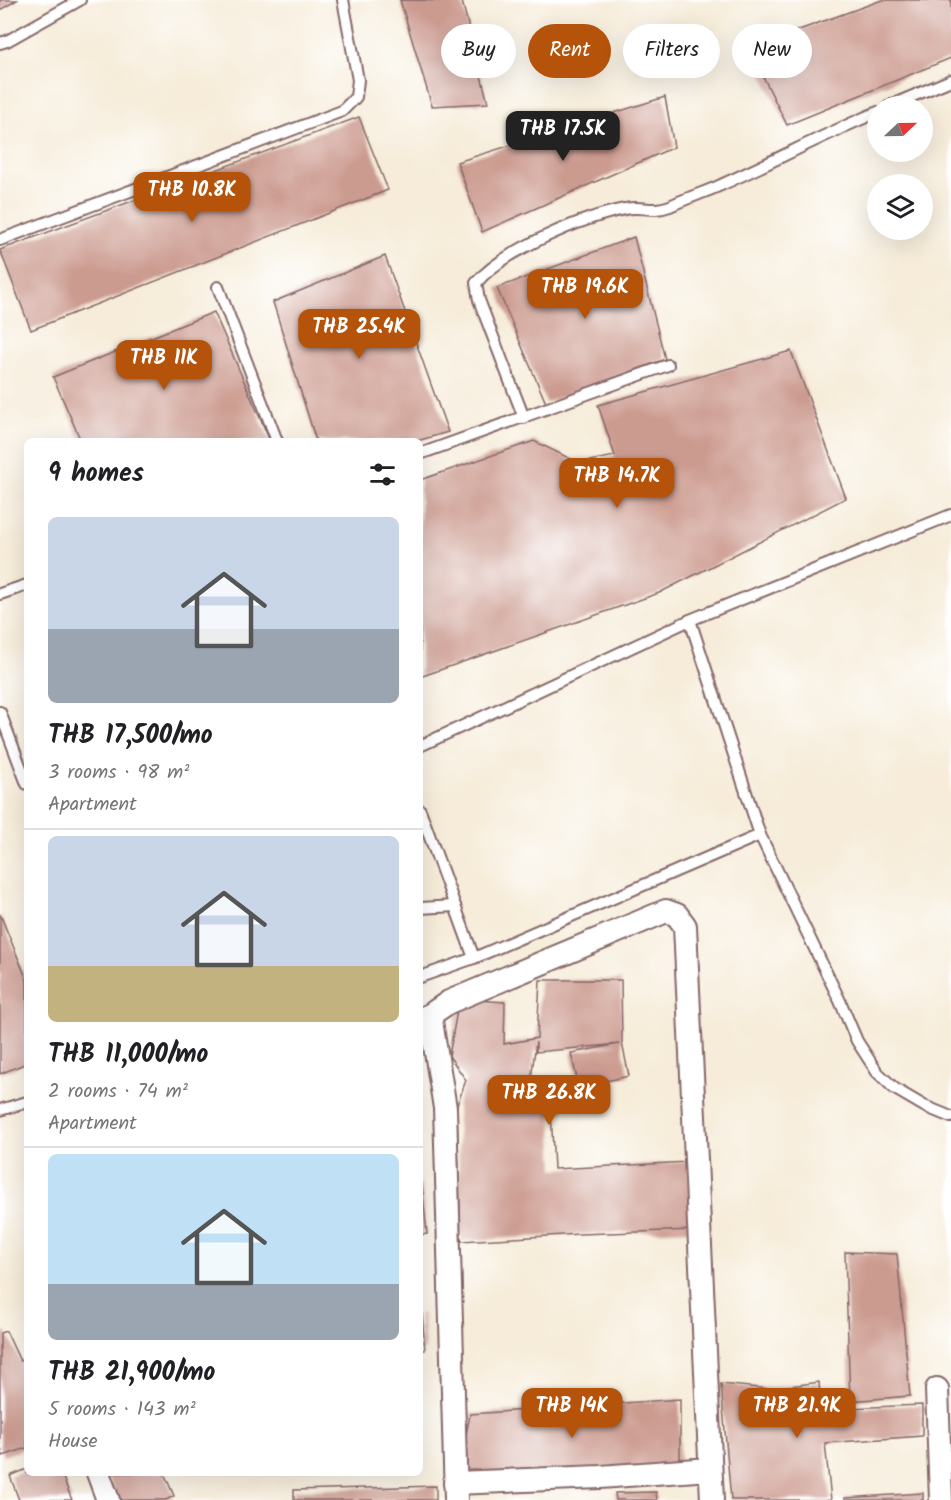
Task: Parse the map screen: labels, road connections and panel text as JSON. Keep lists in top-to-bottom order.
{
  "north": "right",
  "page": {
    "chip": [
      "Buy",
      "Rent",
      "Filters",
      "New"
    ],
    "price": [
      "THB 17.5K",
      "THB 10.8K",
      "THB 19.6K",
      "THB 25.4K",
      "THB 11K",
      "THB 14.7K",
      "THB 26.8K",
      "THB 14K",
      "THB 21.9K"
    ],
    "heading": "9 homes",
    "list": [
      {
        "name": "THB 17,500/mo",
        "note": "3 rooms · 98 m² · Apartment"
      },
      {
        "name": "THB 11,000/mo",
        "note": "2 rooms · 74 m² · Apartment"
      },
      {
        "name": "THB 21,900/mo",
        "note": "5 rooms · 143 m² · House"
      }
    ]
  }
}
